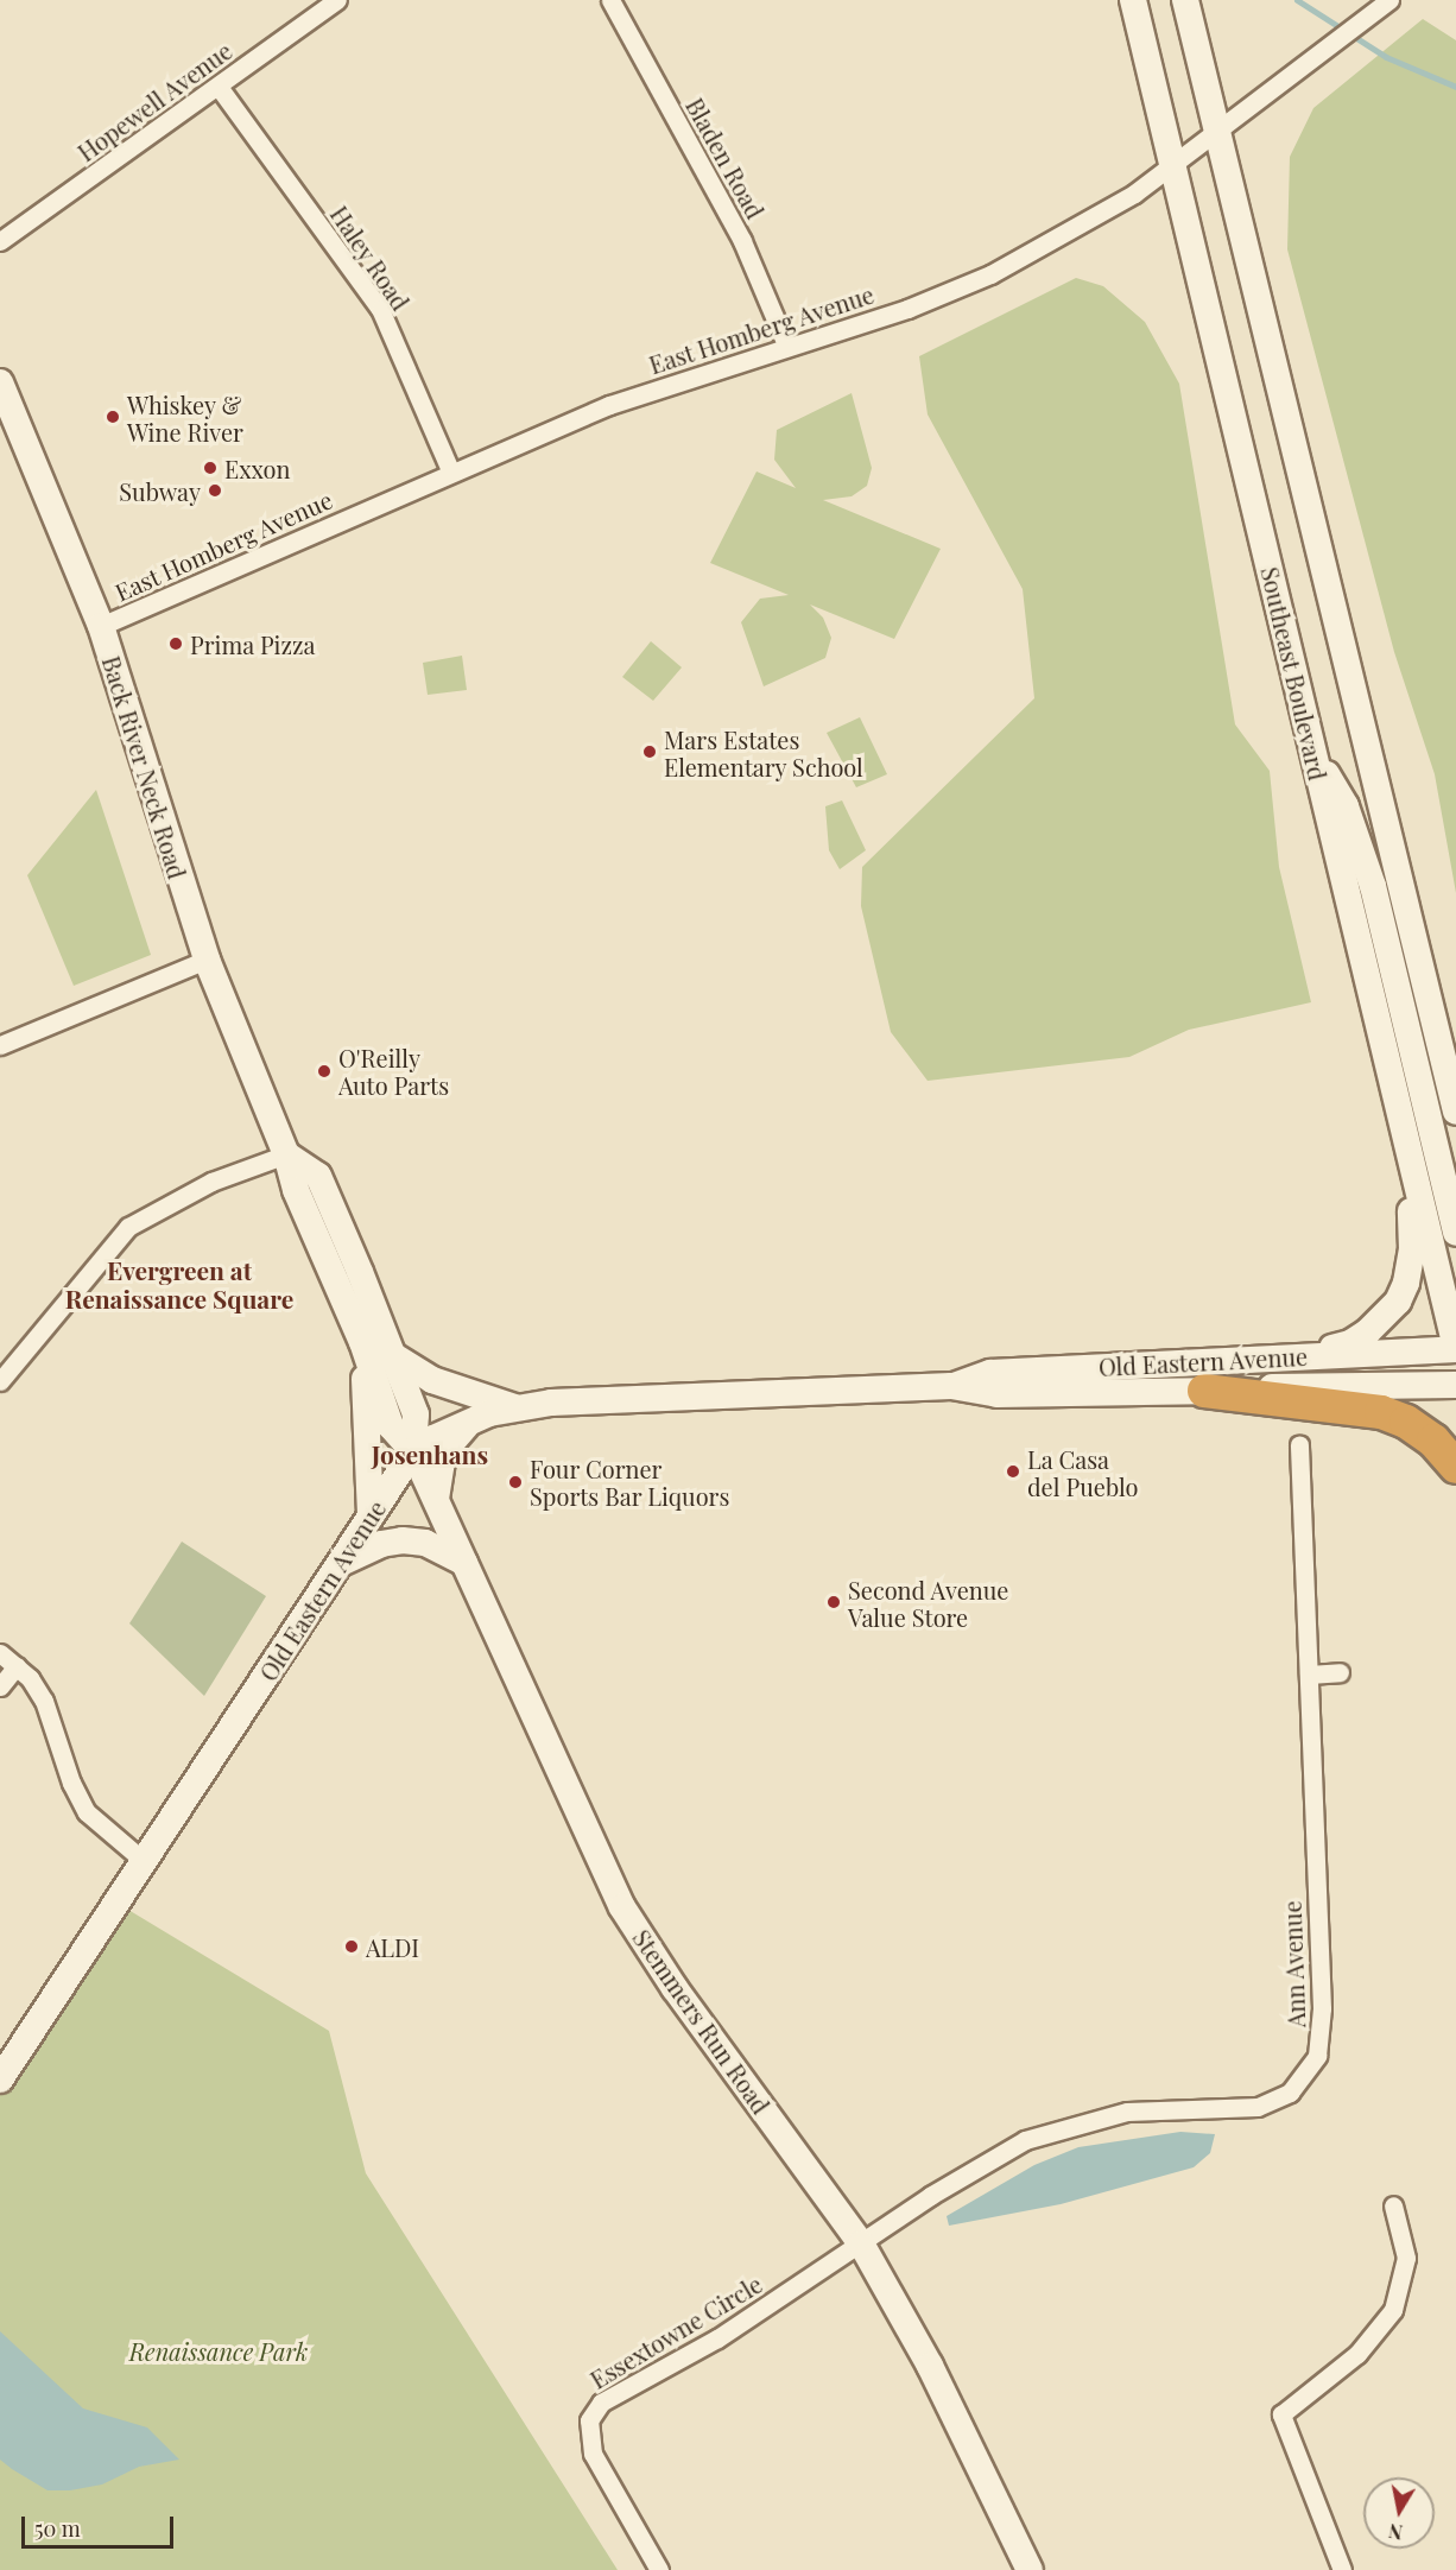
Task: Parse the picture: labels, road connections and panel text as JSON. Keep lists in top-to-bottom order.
{
  "streets": {
    "street": [
      "Hopewell Avenue",
      "Bladen Road",
      "Haley Road",
      "East Homberg Avenue",
      "Southeast Boulevard",
      "Back River Neck Road",
      "Old Eastern Avenue",
      "Ann Avenue",
      "Stemmers Run Road",
      "Essextowne Circle"
    ]
  },
  "crossings": [
    ["Hopewell Avenue", "Haley Road"],
    ["Bladen Road", "East Homberg Avenue"],
    ["Haley Road", "East Homberg Avenue"],
    ["East Homberg Avenue", "Southeast Boulevard"],
    ["East Homberg Avenue", "Back River Neck Road"],
    ["Southeast Boulevard", "Old Eastern Avenue"],
    ["Back River Neck Road", "Old Eastern Avenue"],
    ["Back River Neck Road", "Stemmers Run Road"],
    ["Old Eastern Avenue", "Stemmers Run Road"],
    ["Ann Avenue", "Stemmers Run Road"],
    ["Ann Avenue", "Essextowne Circle"],
    ["Stemmers Run Road", "Essextowne Circle"]
  ],
  "districts": ["Evergreen at Renaissance Square", "Josenhans"],
  "parks": ["Renaissance Park"],
  "places": [
    "Whiskey & Wine River",
    "Exxon",
    "Subway",
    "Prima Pizza",
    "Mars Estates Elementary School",
    "O'Reilly Auto Parts",
    "La Casa del Pueblo",
    "Four Corner Sports Bar Liquors",
    "Second Avenue Value Store",
    "ALDI"
  ],
  "scale_bar": "50 m",
  "north": "bottom"
}
